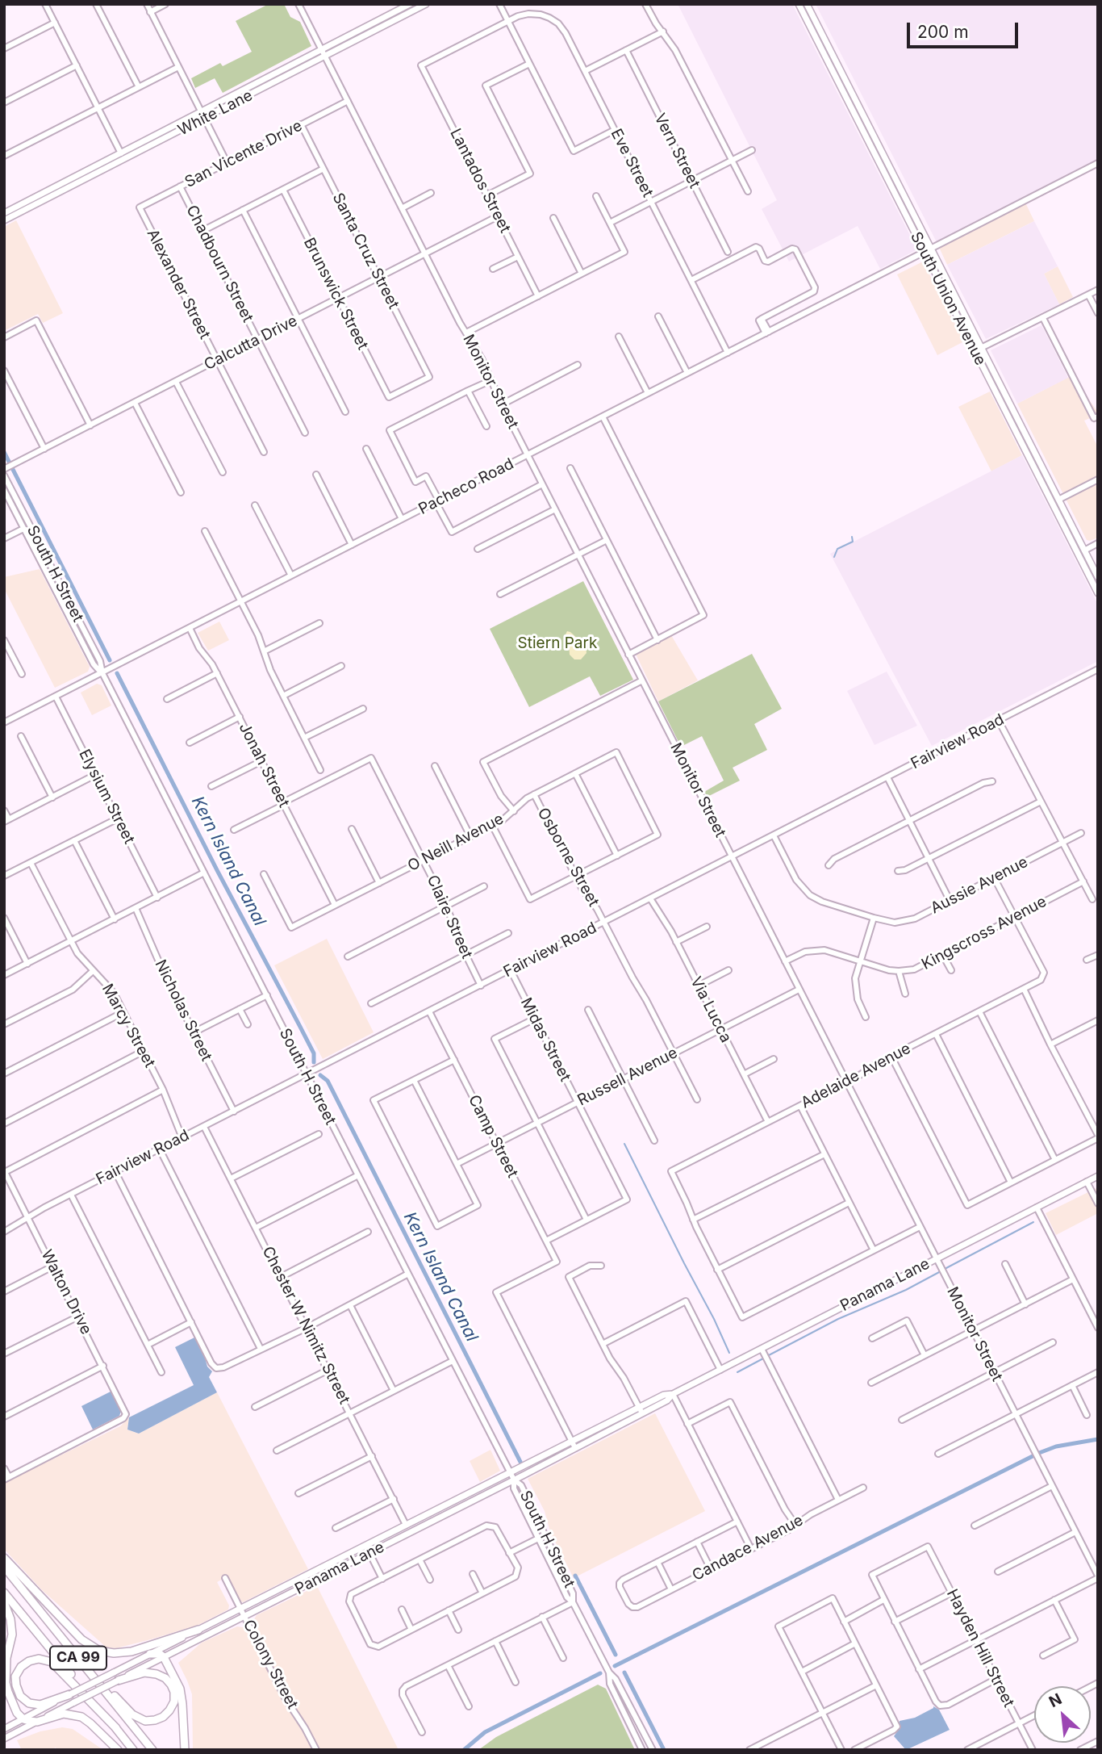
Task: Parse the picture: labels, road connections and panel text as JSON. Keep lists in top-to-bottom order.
{
  "streets": {
    "highway": ["CA 99"],
    "main road": ["White Lane", "South Union Avenue", "Panama Lane"],
    "street": [
      "Vern Street",
      "San Vicente Drive",
      "Eve Street",
      "Lantados Street",
      "Santa Cruz Street",
      "Chadbourn Street",
      "Alexander Street",
      "Brunswick Street",
      "Calcutta Drive",
      "Monitor Street",
      "Pacheco Road",
      "South H Street",
      "Fairview Road",
      "Jonah Street",
      "Elysium Street",
      "O Neill Avenue",
      "Osborne Street",
      "Aussie Avenue",
      "Claire Street",
      "Kingscross Avenue",
      "Via Lucca",
      "Nicholas Street",
      "Marcy Street",
      "Midas Street",
      "Adelaide Avenue",
      "Russell Avenue",
      "Camp Street",
      "Walton Drive",
      "Chester W Nimitz Street",
      "Candace Avenue",
      "Hayden Hill Street",
      "Colony Street"
    ]
  },
  "crossings": [
    ["White Lane", "Monitor Street"],
    ["San Vicente Drive", "Santa Cruz Street"],
    ["San Vicente Drive", "Chadbourn Street"],
    ["San Vicente Drive", "Alexander Street"],
    ["San Vicente Drive", "Monitor Street"],
    ["Eve Street", "Lantados Street"],
    ["Eve Street", "Pacheco Road"],
    ["Lantados Street", "Calcutta Drive"],
    ["Santa Cruz Street", "Brunswick Street"],
    ["Santa Cruz Street", "Calcutta Drive"],
    ["Chadbourn Street", "Calcutta Drive"],
    ["Alexander Street", "Calcutta Drive"],
    ["Brunswick Street", "Calcutta Drive"],
    ["South Union Avenue", "Pacheco Road"],
    ["Calcutta Drive", "Monitor Street"],
    ["Monitor Street", "Pacheco Road"],
    ["Monitor Street", "Fairview Road"],
    ["Monitor Street", "Adelaide Avenue"],
    ["Monitor Street", "Russell Avenue"],
    ["Monitor Street", "Panama Lane"],
    ["Pacheco Road", "South H Street"],
    ["Pacheco Road", "Jonah Street"],
    ["Pacheco Road", "Elysium Street"],
    ["South H Street", "Fairview Road"],
    ["South H Street", "Panama Lane"],
    ["Fairview Road", "Osborne Street"],
    ["Fairview Road", "Aussie Avenue"],
    ["Fairview Road", "Claire Street"],
    ["Fairview Road", "Via Lucca"],
    ["Fairview Road", "Nicholas Street"],
    ["Fairview Road", "Marcy Street"],
    ["Fairview Road", "Midas Street"],
    ["Fairview Road", "Camp Street"],
    ["Fairview Road", "Walton Drive"],
    ["Fairview Road", "Chester W Nimitz Street"],
    ["Jonah Street", "O Neill Avenue"],
    ["Jonah Street", "Claire Street"],
    ["O Neill Avenue", "Osborne Street"],
    ["O Neill Avenue", "Claire Street"],
    ["Osborne Street", "Russell Avenue"],
    ["Kingscross Avenue", "Adelaide Avenue"],
    ["Via Lucca", "Adelaide Avenue"],
    ["Via Lucca", "Russell Avenue"],
    ["Midas Street", "Russell Avenue"],
    ["Russell Avenue", "Camp Street"],
    ["Camp Street", "Panama Lane"],
    ["Panama Lane", "Chester W Nimitz Street"],
    ["Panama Lane", "Colony Street"]
  ],
  "water": ["Kern Island Canal"],
  "parks": ["Stiern Park"],
  "scale_bar": "200 m",
  "north": "top left"
}
